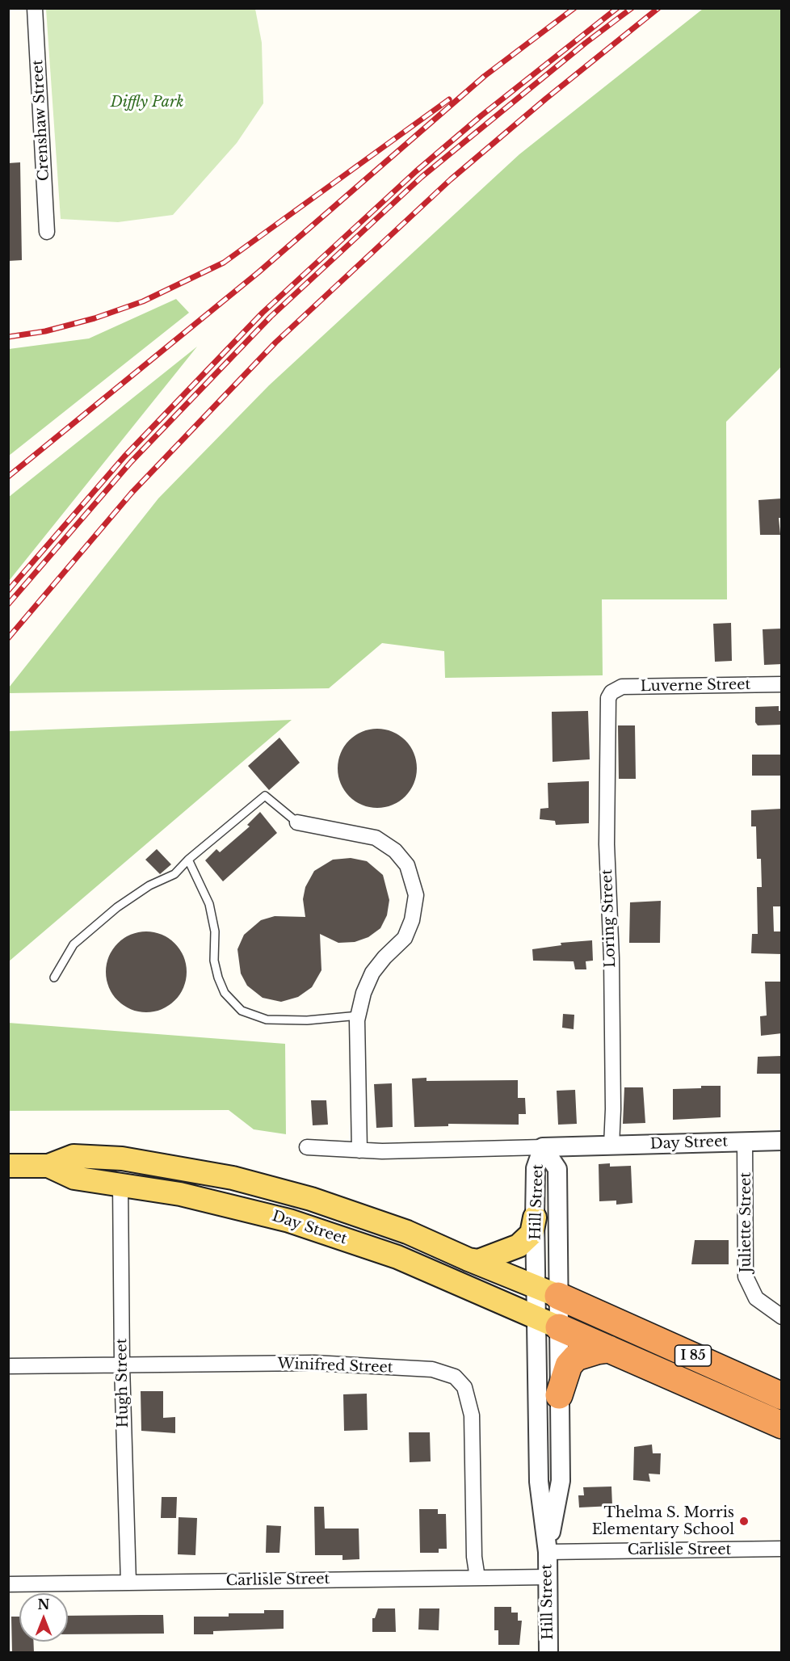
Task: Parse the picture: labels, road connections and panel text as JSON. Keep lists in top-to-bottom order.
{
  "streets": {
    "highway": ["I 85"],
    "main road": ["Day Street"],
    "street": [
      "Crenshaw Street",
      "Luverne Street",
      "Loring Street",
      "Hill Street",
      "Juliette Street",
      "Winifred Street",
      "Hugh Street",
      "Carlisle Street"
    ]
  },
  "crossings": [
    ["Luverne Street", "Loring Street"],
    ["Loring Street", "Day Street"],
    ["Day Street", "Hill Street"],
    ["Day Street", "Juliette Street"],
    ["Day Street", "I 85"],
    ["Day Street", "Hugh Street"],
    ["Hill Street", "I 85"],
    ["Hill Street", "Carlisle Street"],
    ["Winifred Street", "Hugh Street"],
    ["Winifred Street", "Carlisle Street"],
    ["Hugh Street", "Carlisle Street"]
  ],
  "parks": ["Diffly Park"],
  "places": ["Thelma S. Morris Elementary School"],
  "north": "top"
}
